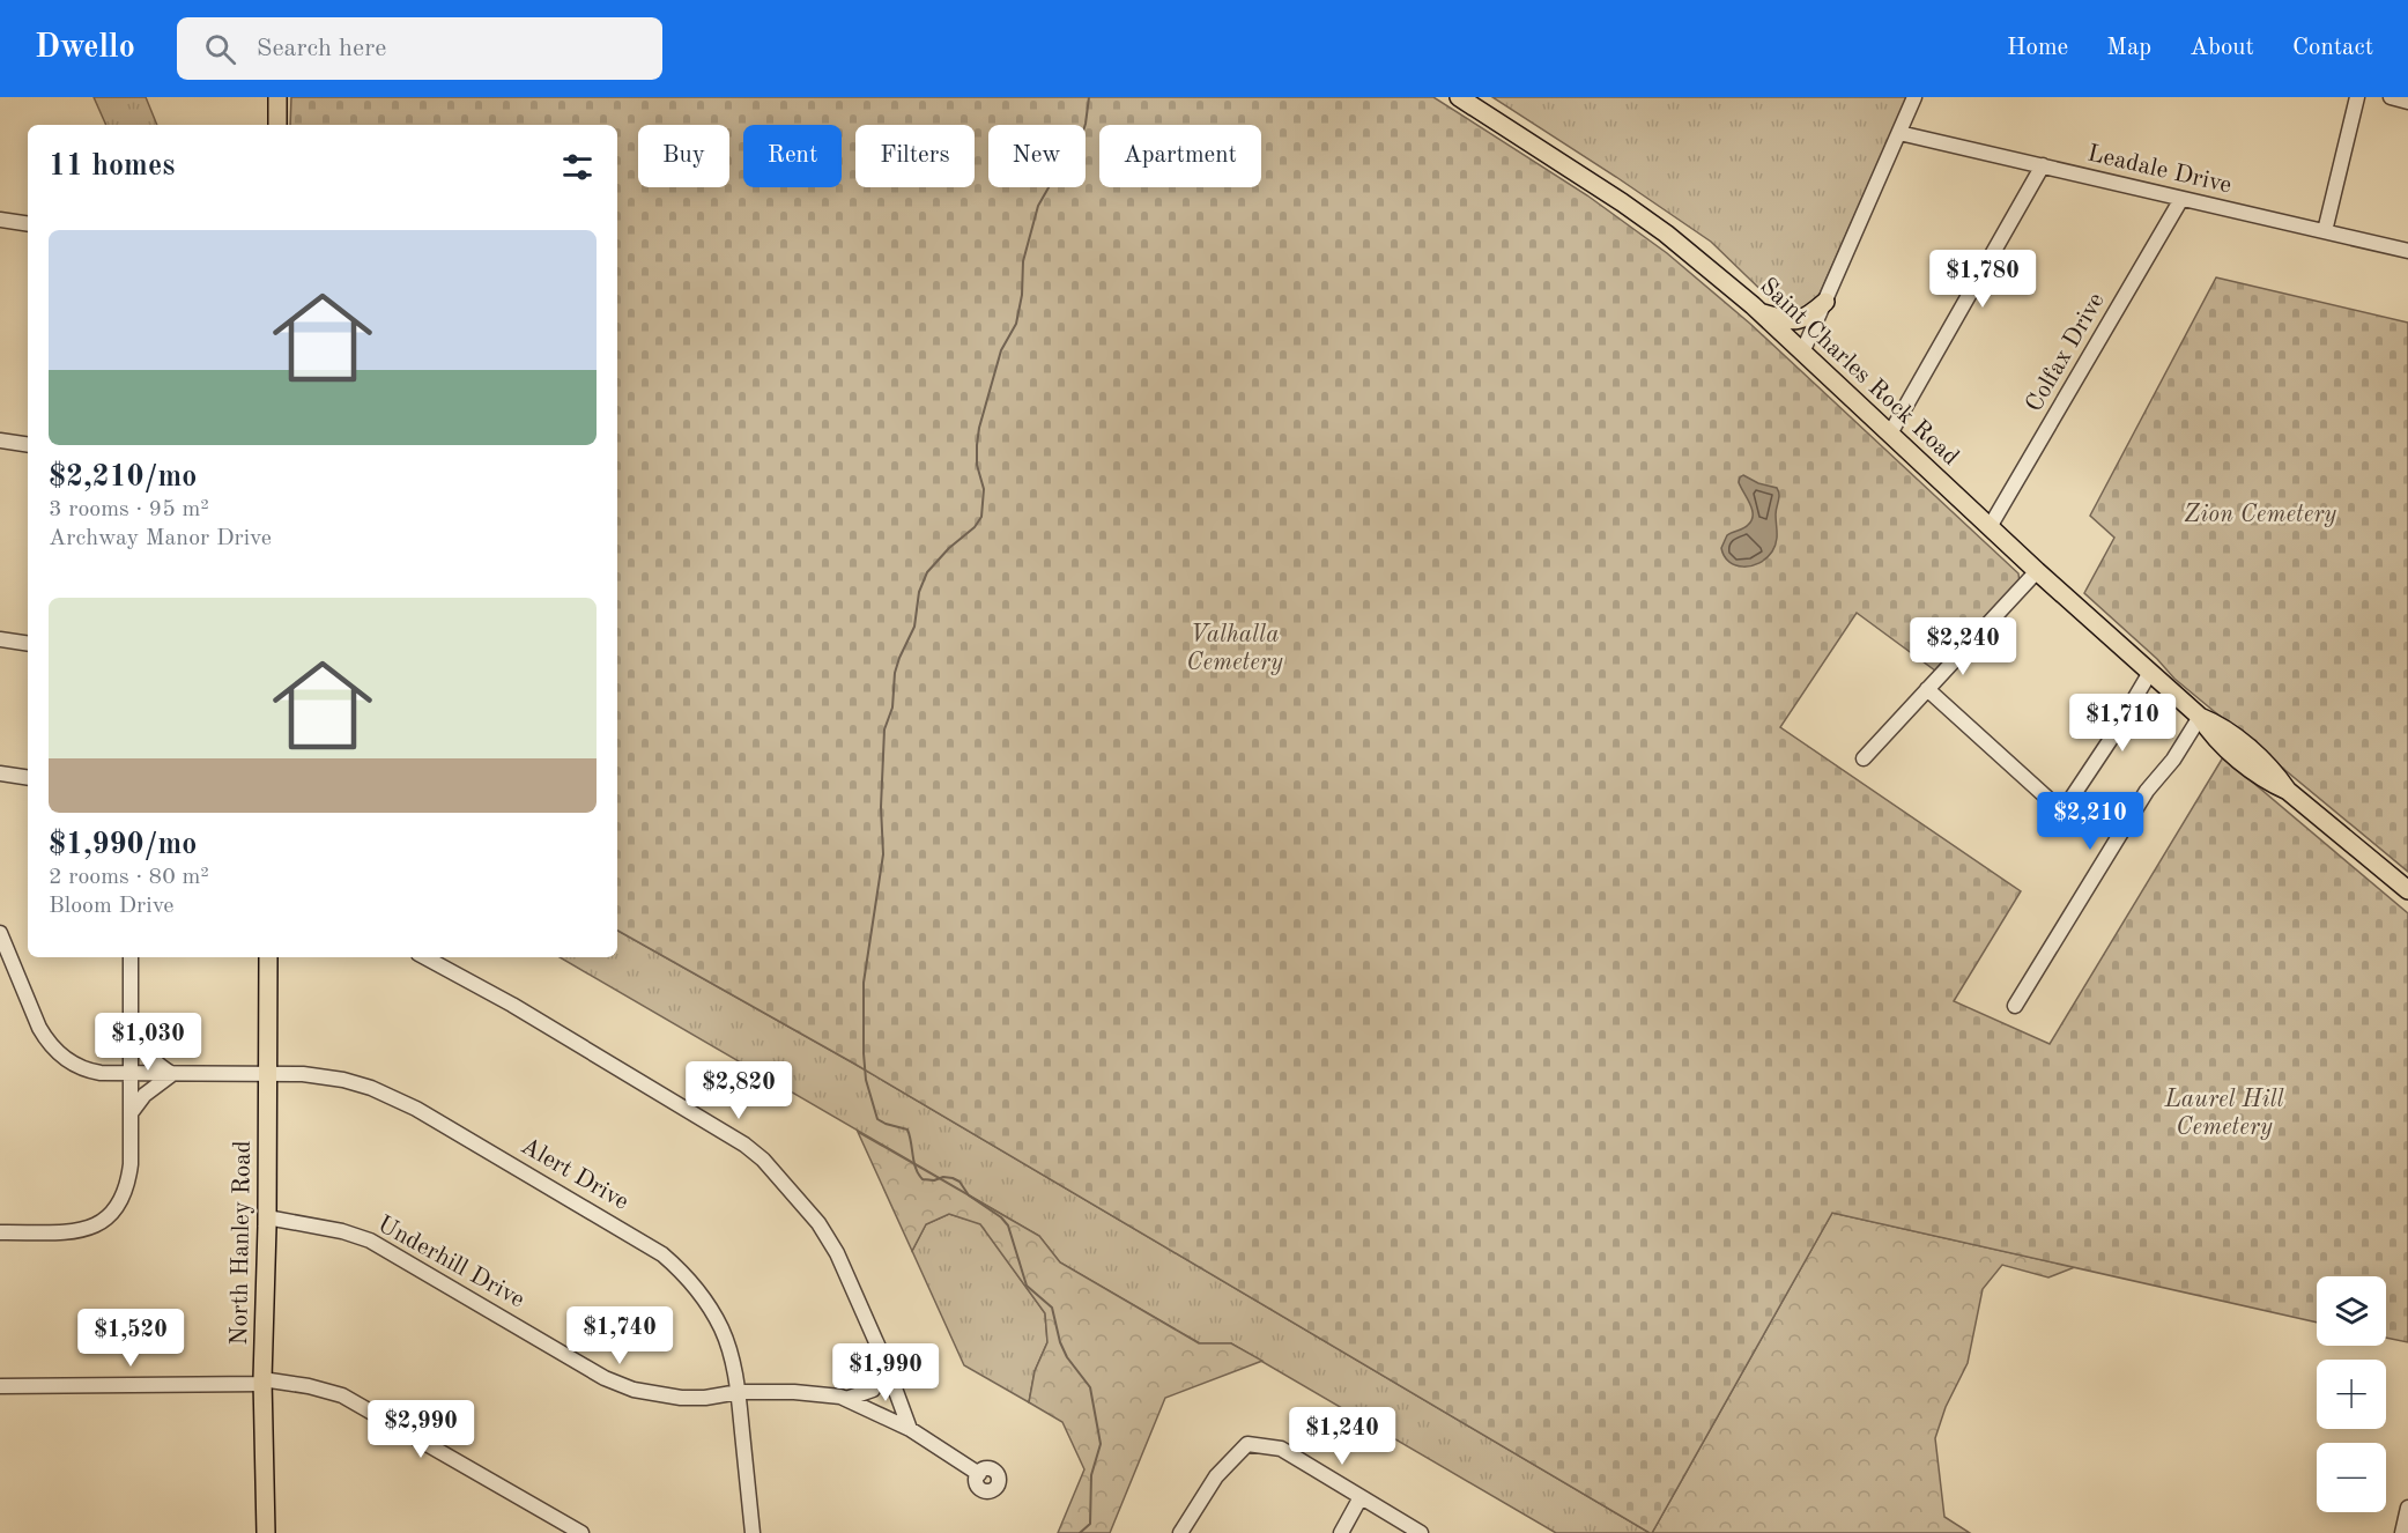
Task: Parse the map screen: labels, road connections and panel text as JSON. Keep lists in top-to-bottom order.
{
  "streets": {
    "main road": ["Saint Charles Rock Road", "North Hanley Road"],
    "street": [
      "Leadale Drive",
      "Colfax Drive",
      "Alert Drive",
      "Underhill Drive"
    ]
  },
  "crossings": [
    ["Leadale Drive", "Colfax Drive"],
    ["Colfax Drive", "Saint Charles Rock Road"],
    ["Alert Drive", "North Hanley Road"],
    ["Alert Drive", "Underhill Drive"],
    ["North Hanley Road", "Underhill Drive"]
  ],
  "parks": ["Zion Cemetery", "Valhalla Cemetery", "Laurel Hill Cemetery"],
  "page": {
    "header": "Dwello",
    "search": "Search here",
    "nav": [
      "Home",
      "Map",
      "About",
      "Contact"
    ],
    "chip": [
      "Buy",
      "Rent",
      "Filters",
      "New",
      "Apartment"
    ],
    "heading": "11 homes",
    "list": [
      {
        "name": "$2,210/mo",
        "note": "3 rooms · 95 m² · Archway Manor Drive"
      },
      {
        "name": "$1,990/mo",
        "note": "2 rooms · 80 m² · Bloom Drive"
      }
    ],
    "price": [
      "$1,780",
      "$2,240",
      "$1,710",
      "$2,210",
      "$1,030",
      "$2,820",
      "$1,740",
      "$1,520",
      "$1,990",
      "$2,990",
      "$1,240"
    ],
    "map_buttons": ["+", "−"]
  }
}
